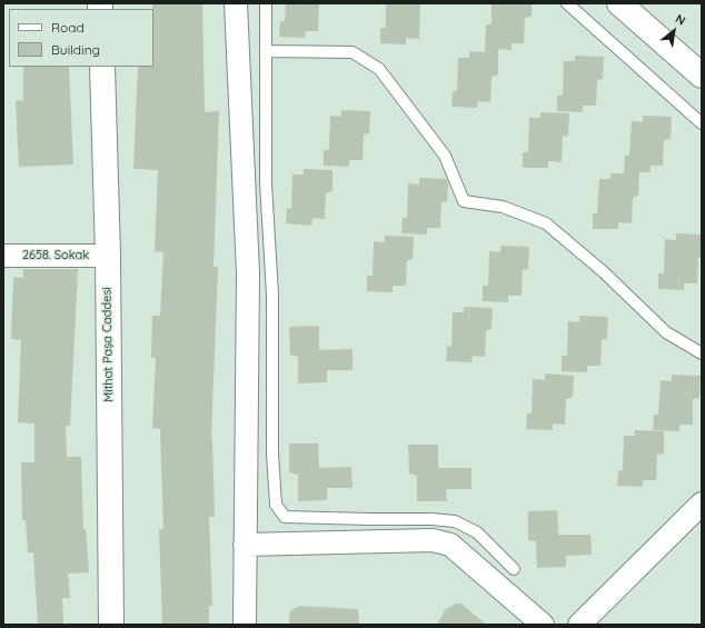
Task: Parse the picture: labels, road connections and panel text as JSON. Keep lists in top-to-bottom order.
{
  "streets": {
    "street": ["2658. Sokak", "Mithat Paşa Caddesi"]
  },
  "crossings": [
    ["2658. Sokak", "Mithat Paşa Caddesi"]
  ],
  "legend": ["Road", "Building"],
  "north": "top right"
}
